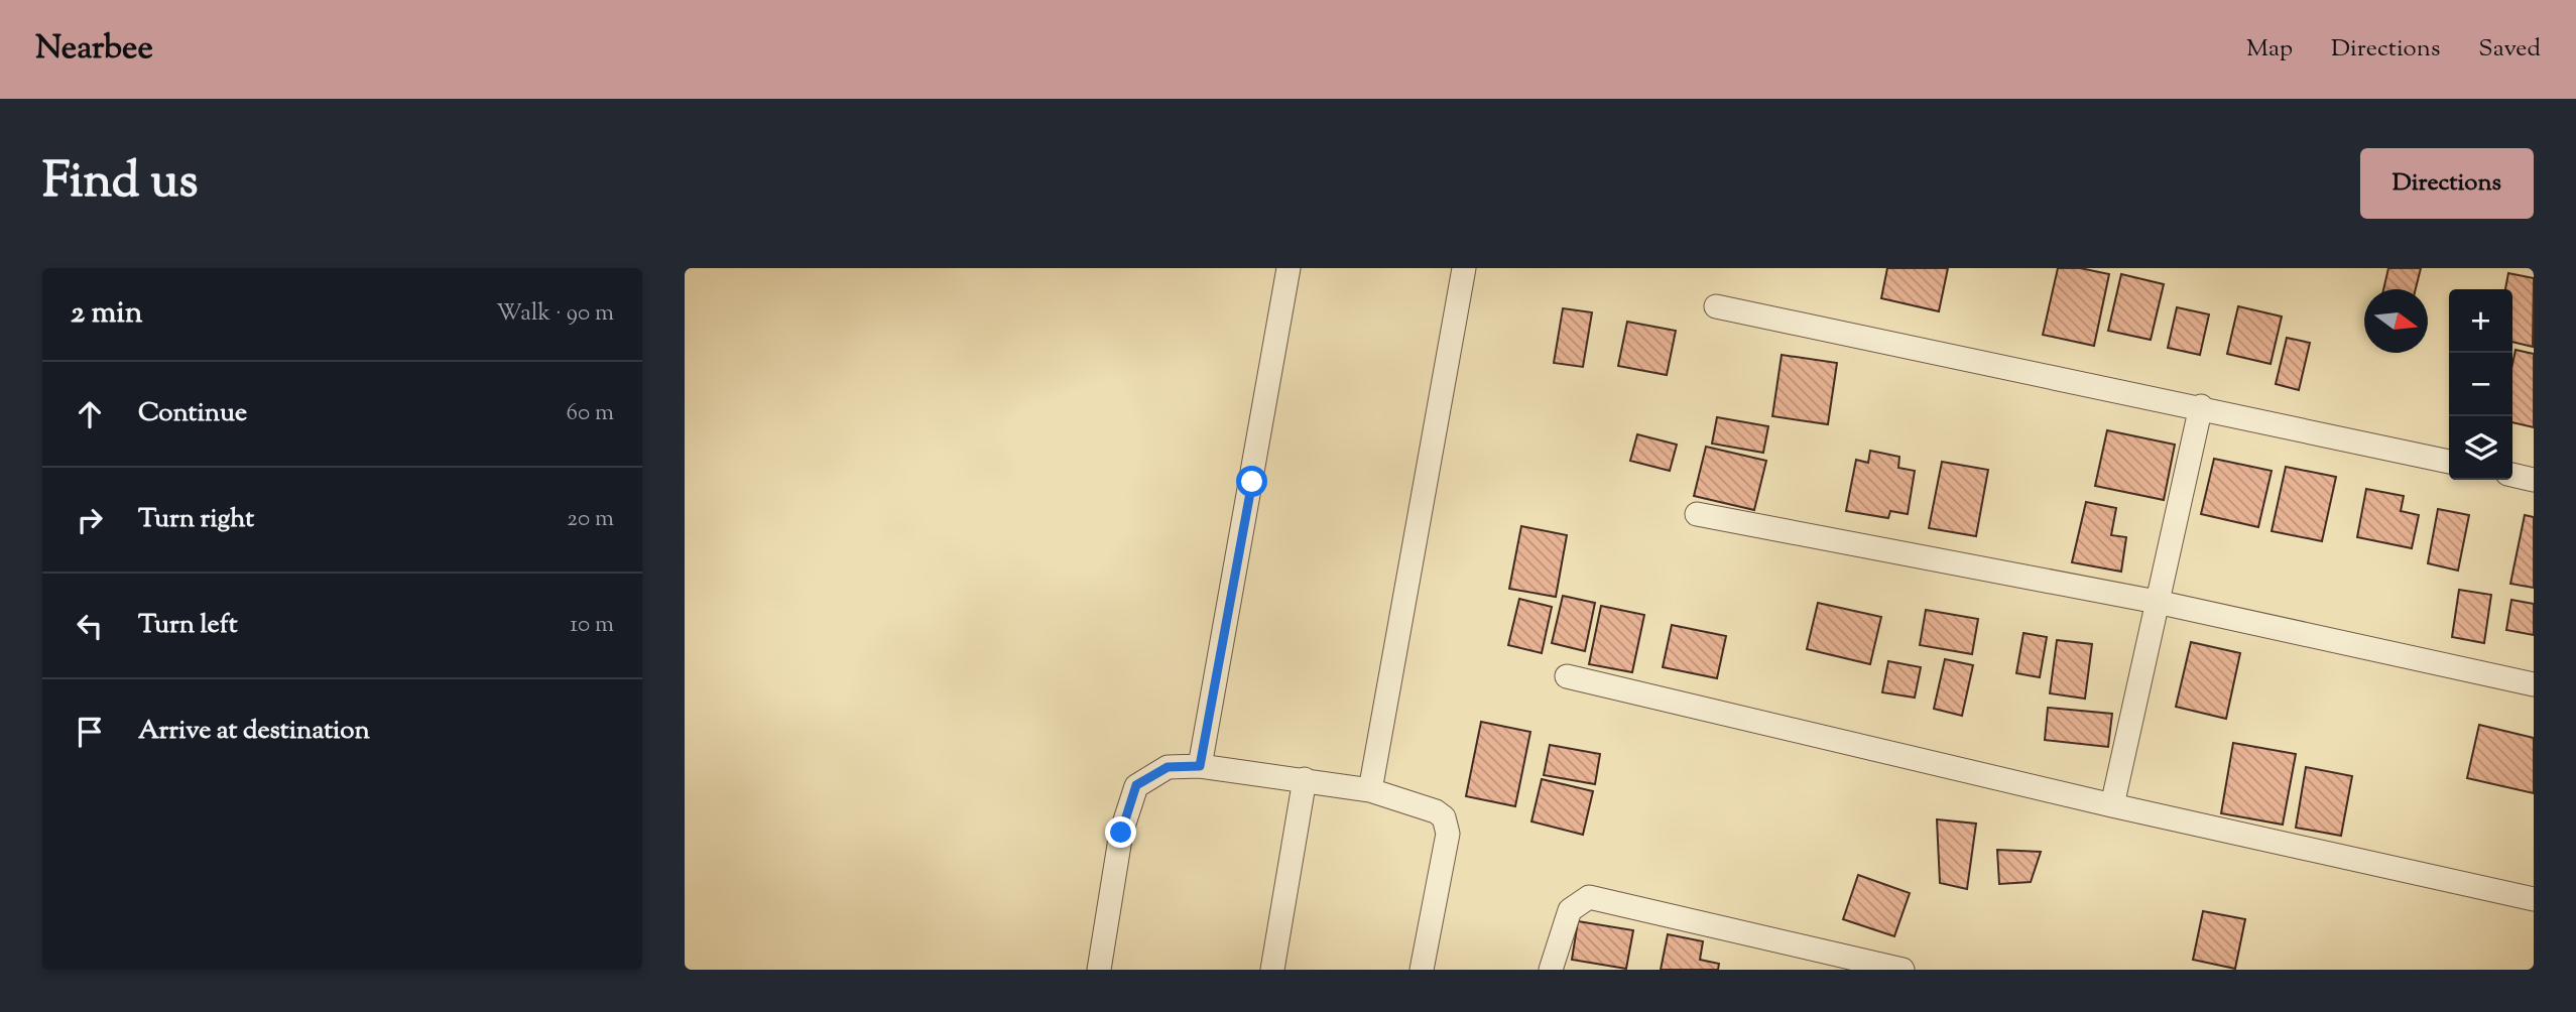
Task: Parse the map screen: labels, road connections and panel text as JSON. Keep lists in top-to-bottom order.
{
  "north": "right",
  "page": {
    "header": "Nearbee",
    "nav": ["Map", "Directions", "Saved"],
    "title": "Find us",
    "buttons": "Directions",
    "heading": ["2 min", "Walk · 90 m"],
    "map_buttons": ["+", "−"],
    "list": [
      ["Continue", "60 m"],
      ["Turn right", "20 m"],
      ["Turn left", "10 m"],
      "Arrive at destination"
    ]
  }
}
